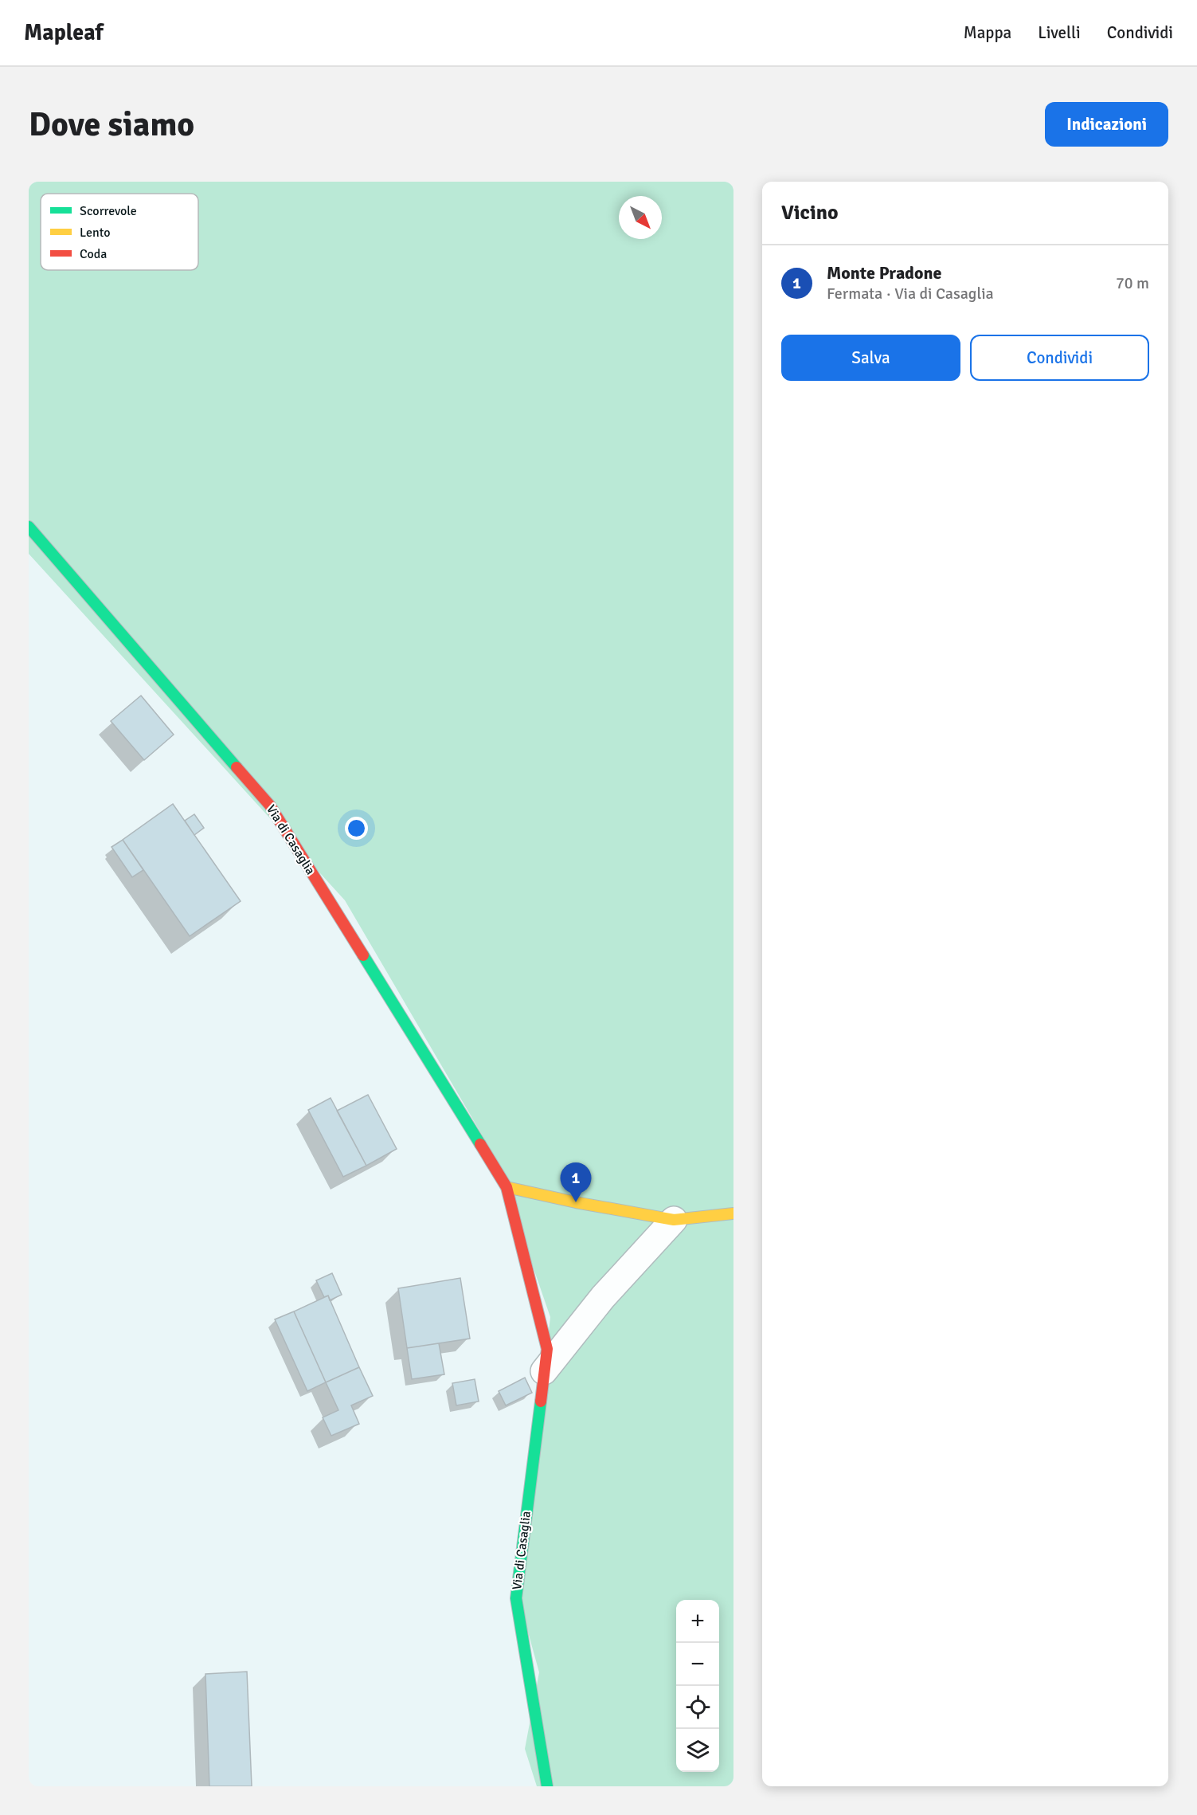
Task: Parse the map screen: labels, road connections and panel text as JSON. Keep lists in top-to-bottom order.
{
  "streets": {
    "street": ["Via di Casaglia"]
  },
  "legend": ["Scorrevole", "Lento", "Coda"],
  "north": "bottom right",
  "page": {
    "header": "Mapleaf",
    "nav": ["Mappa", "Livelli", "Condividi"],
    "buttons": [
      "Indicazioni",
      ["Salva", "Condividi"]
    ],
    "title": "Dove siamo",
    "heading": "Vicino",
    "list": [
      {
        "mark": "1",
        "name": "Monte Pradone",
        "note": "Fermata · Via di Casaglia",
        "value": "70 m"
      }
    ],
    "pins": "1",
    "map_buttons": ["+", "−"]
  }
}
